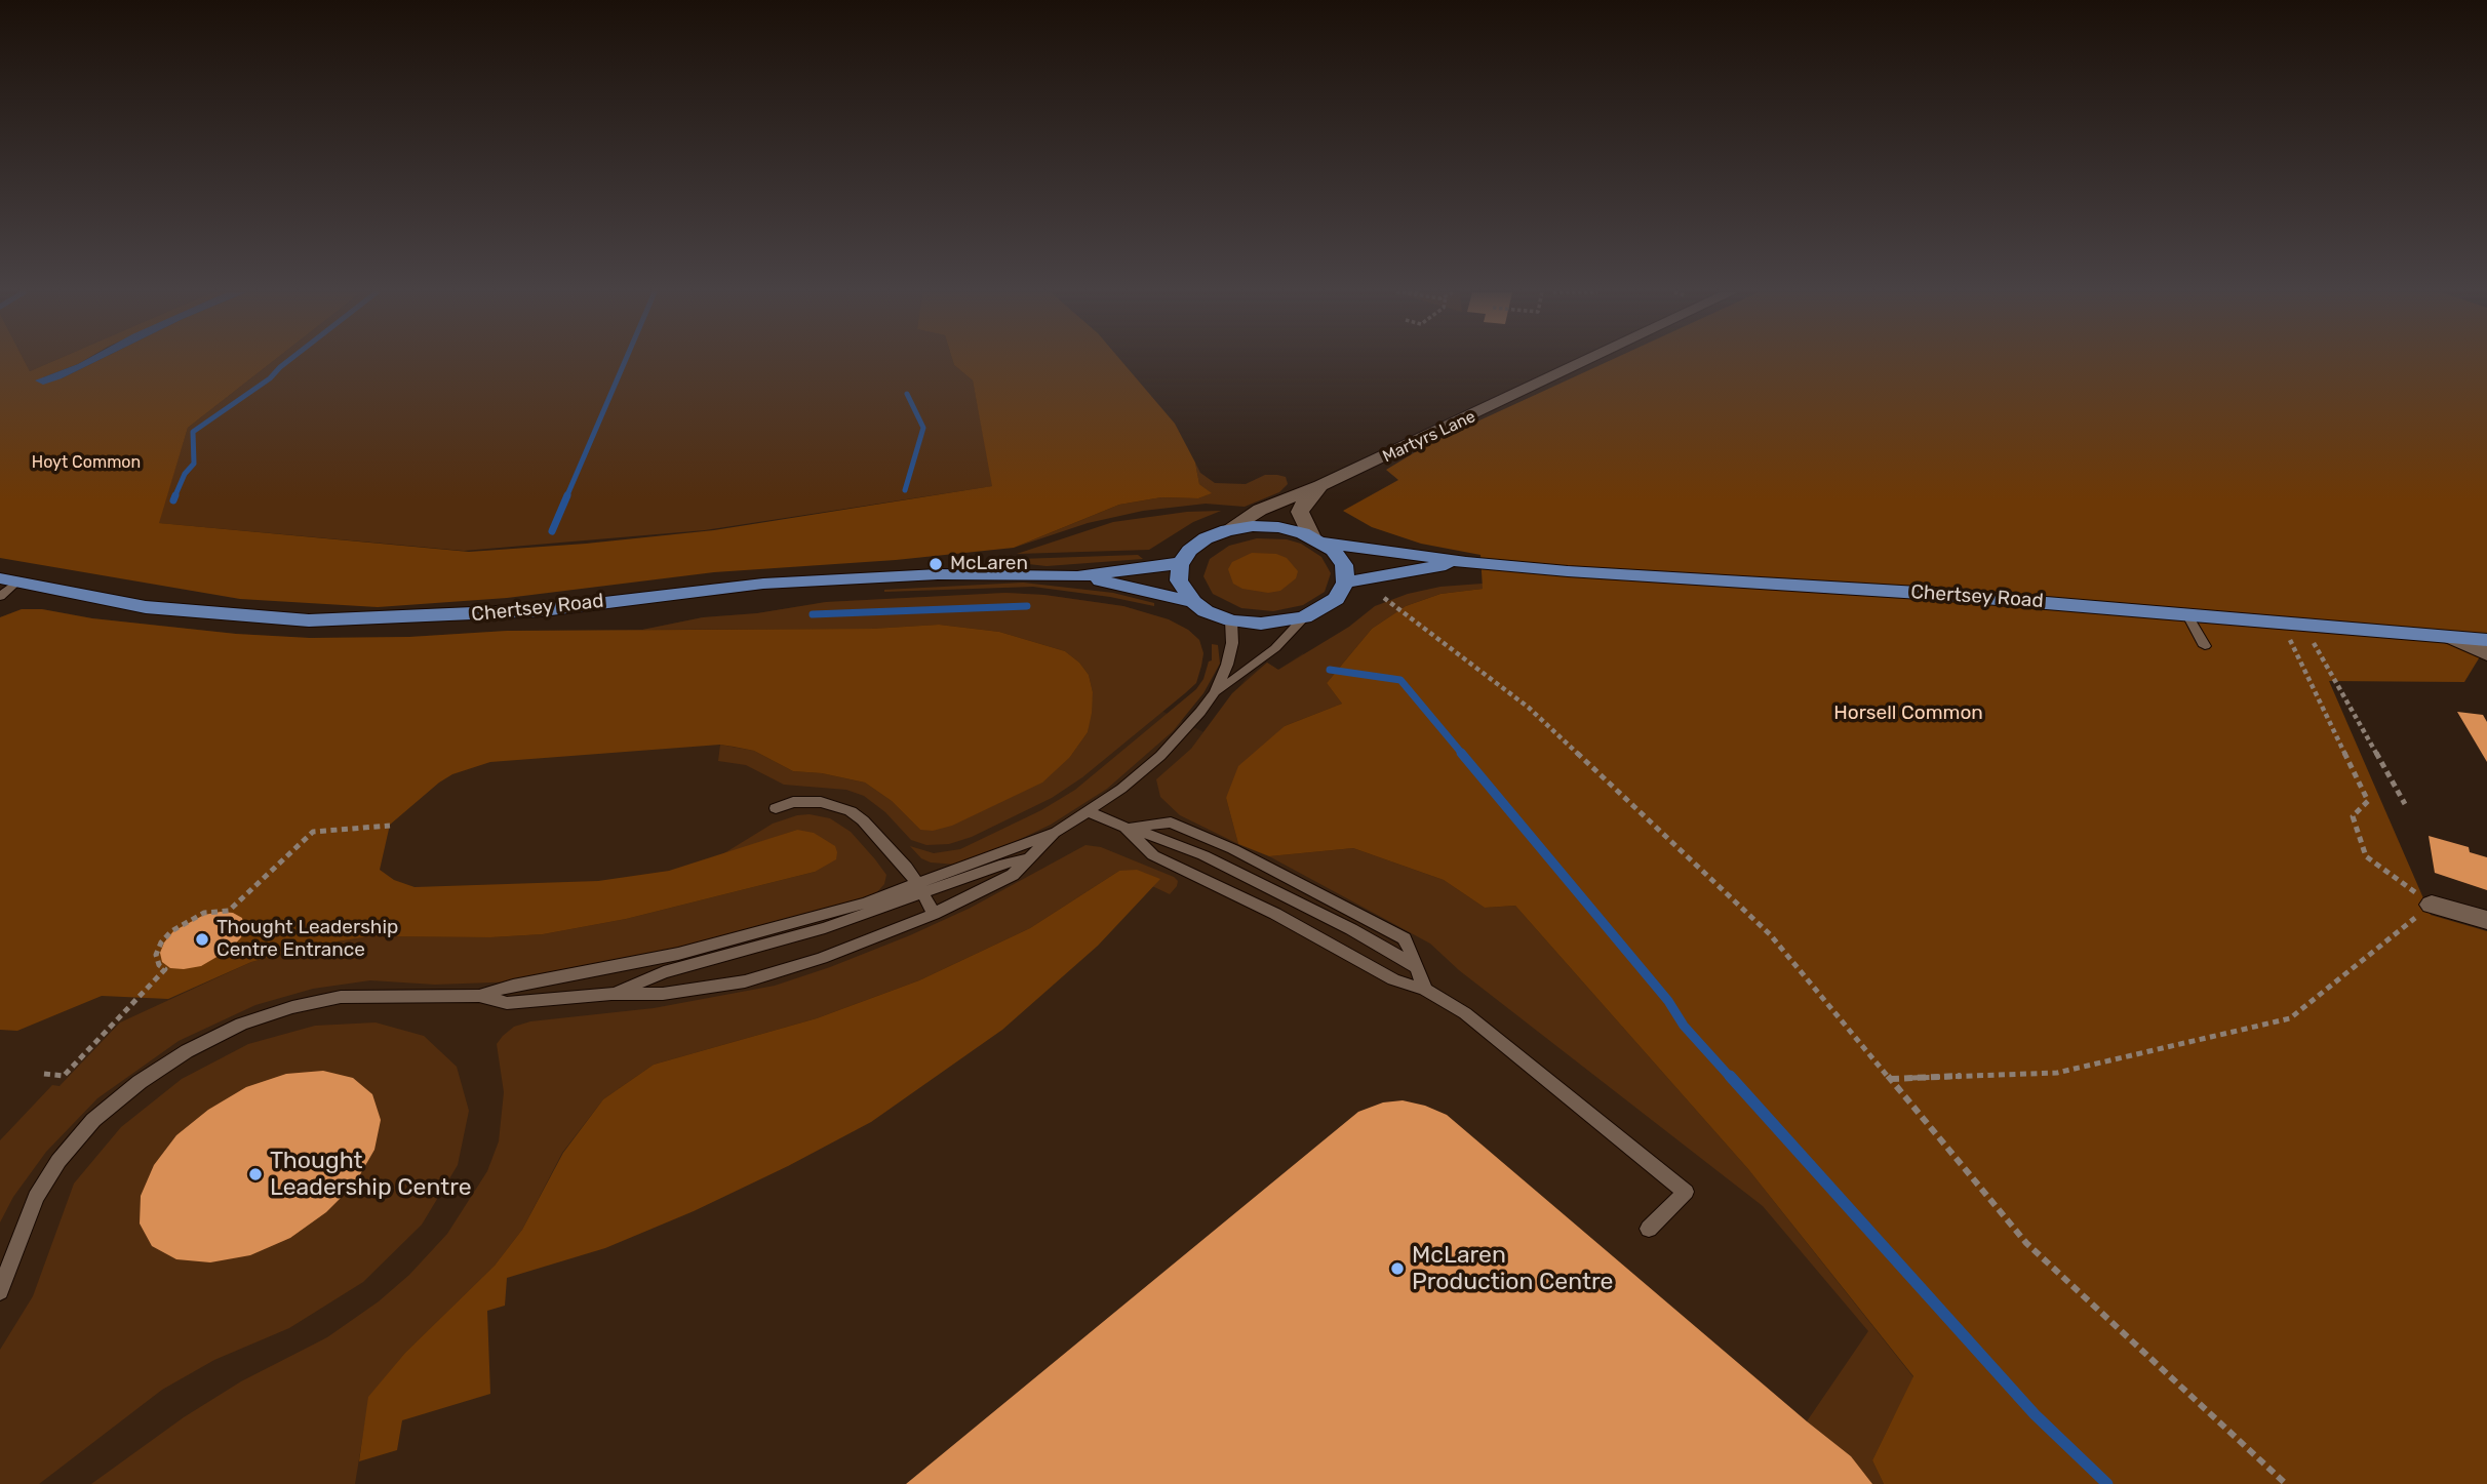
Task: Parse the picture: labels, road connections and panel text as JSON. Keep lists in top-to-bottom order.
{
  "streets": {
    "main road": ["Chertsey Road"],
    "street": ["Martyrs Lane"]
  },
  "crossings": [
    ["Martyrs Lane", "Chertsey Road"]
  ],
  "parks": ["Hoyt Common", "Horsell Common"],
  "places": [
    "McLaren",
    "Thought Leadership Centre Entrance",
    "Thought Leadership Centre",
    "McLaren Production Centre"
  ]
}
